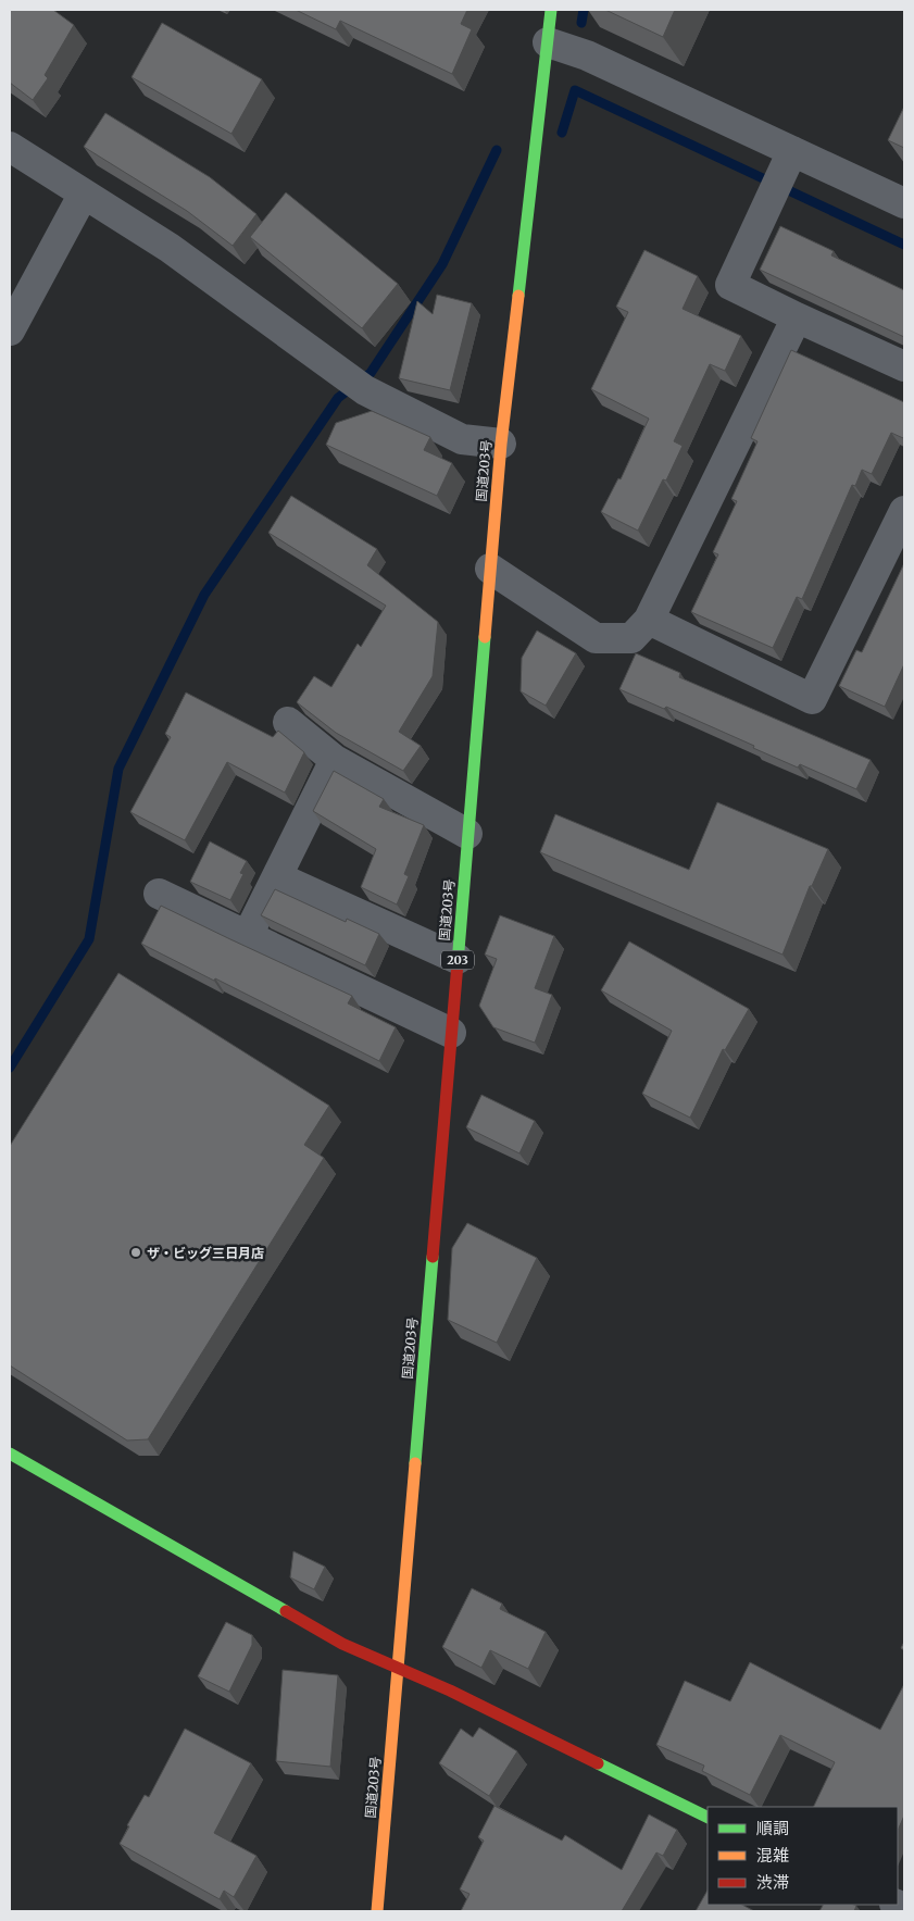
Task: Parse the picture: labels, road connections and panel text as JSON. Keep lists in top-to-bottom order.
{
  "streets": {
    "main road": ["国道203号", "203"]
  },
  "places": ["ザ・ビッグ三日月店"],
  "legend": ["順調", "混雑", "渋滞"]
}
